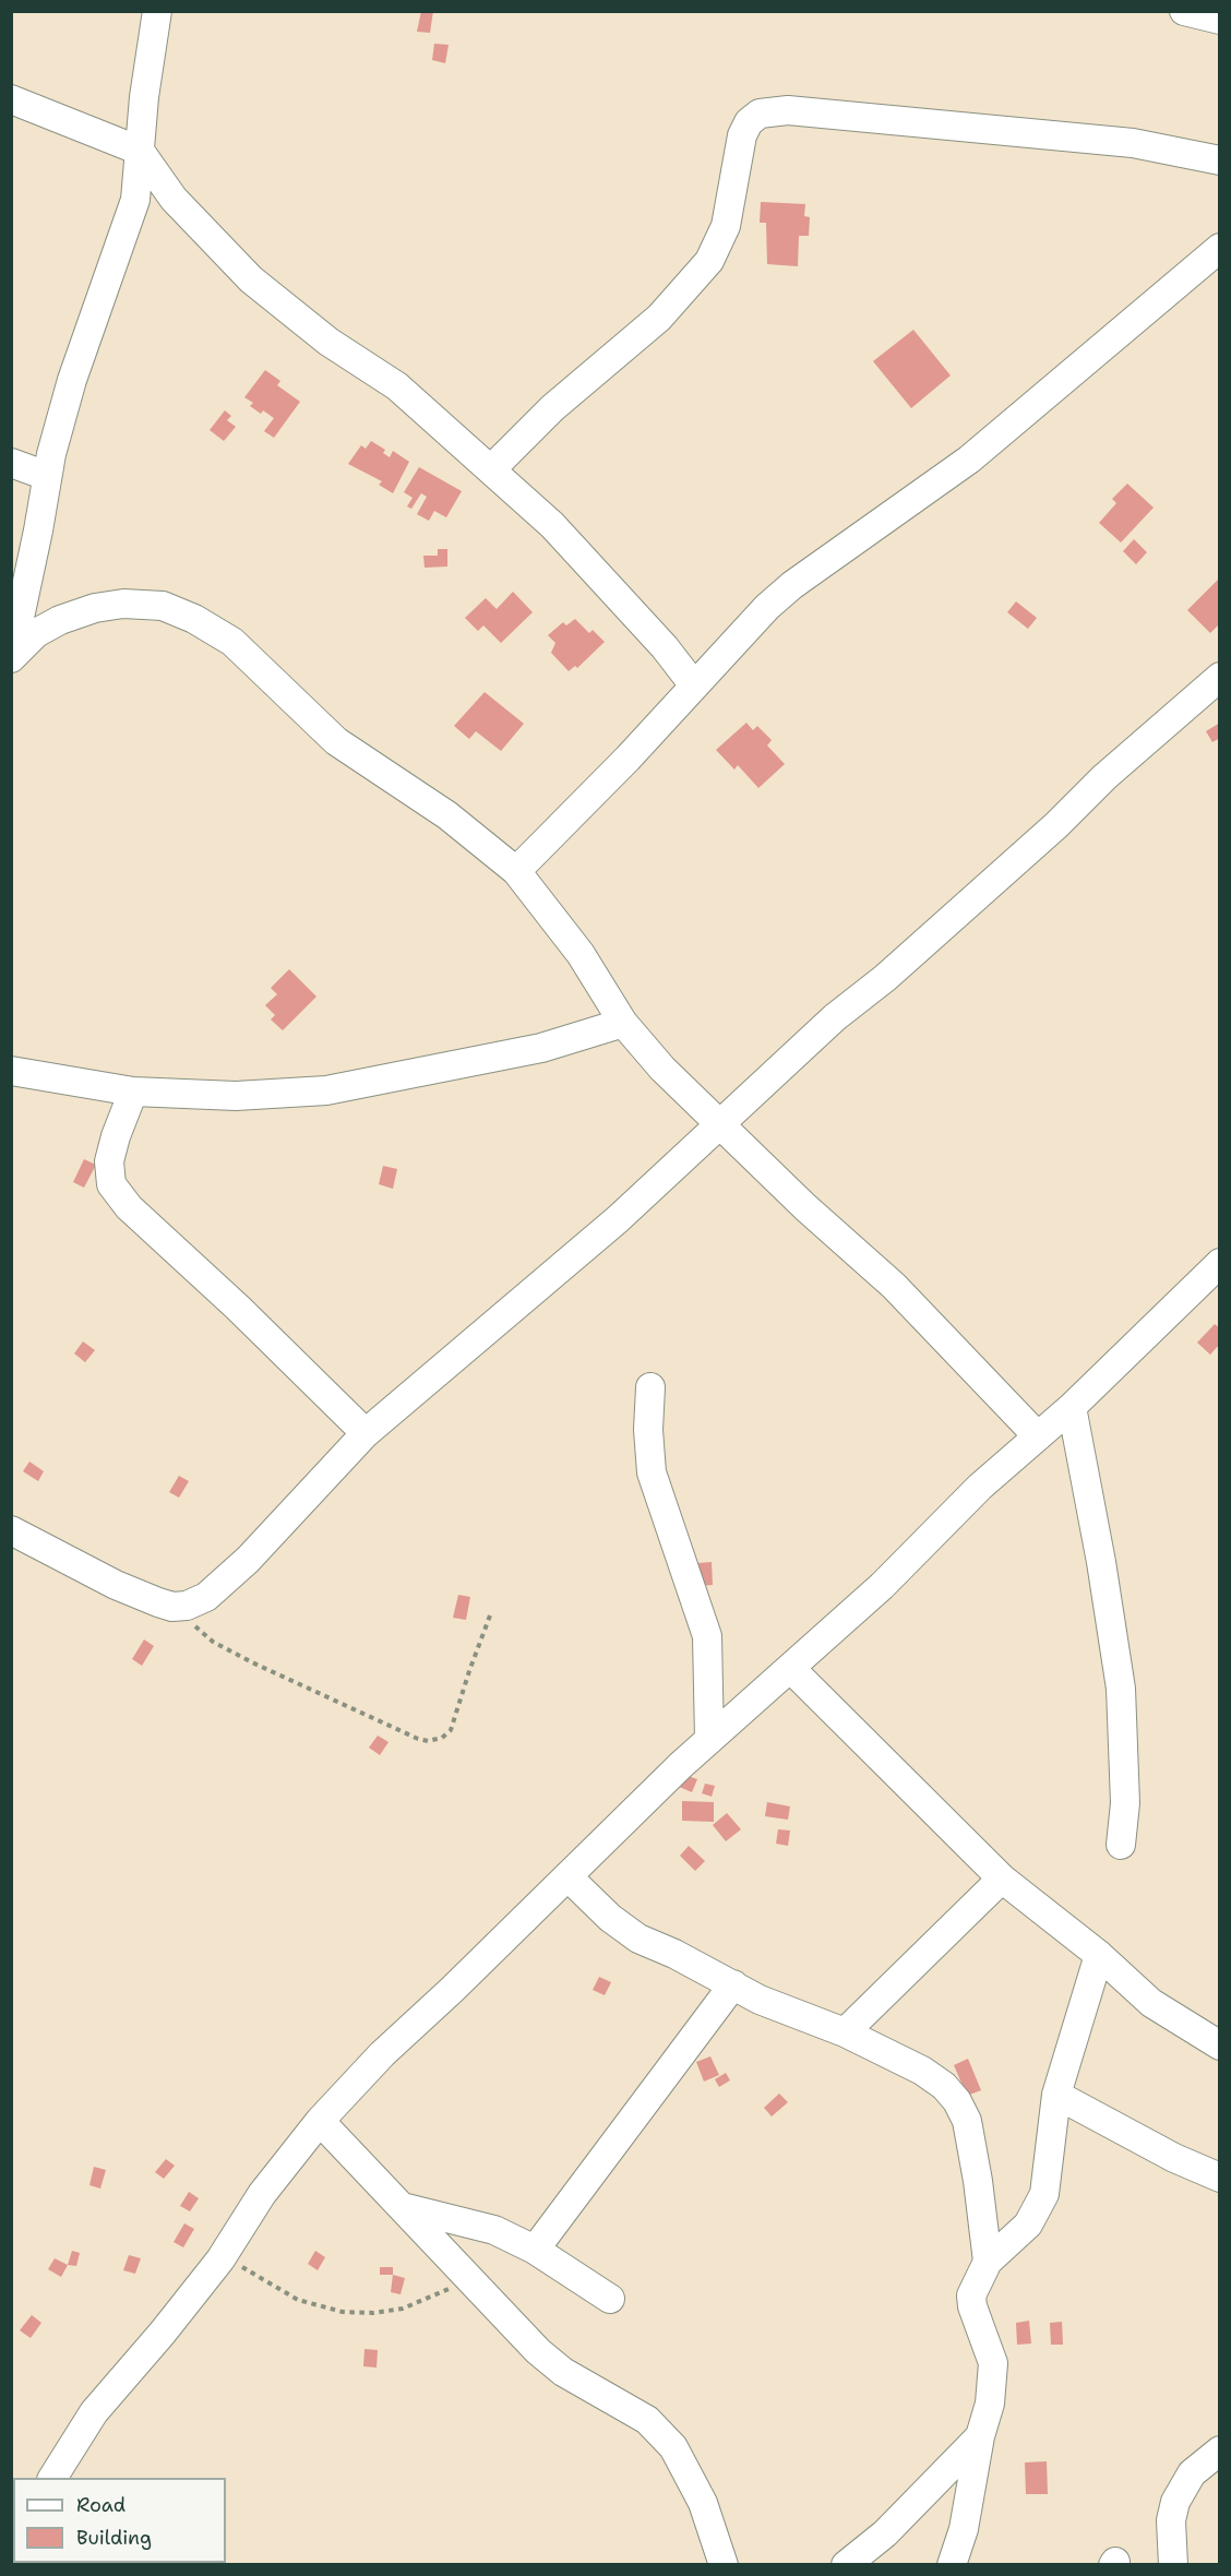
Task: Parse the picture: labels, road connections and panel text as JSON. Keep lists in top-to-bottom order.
{
  "legend": ["Road", "Building"]
}
